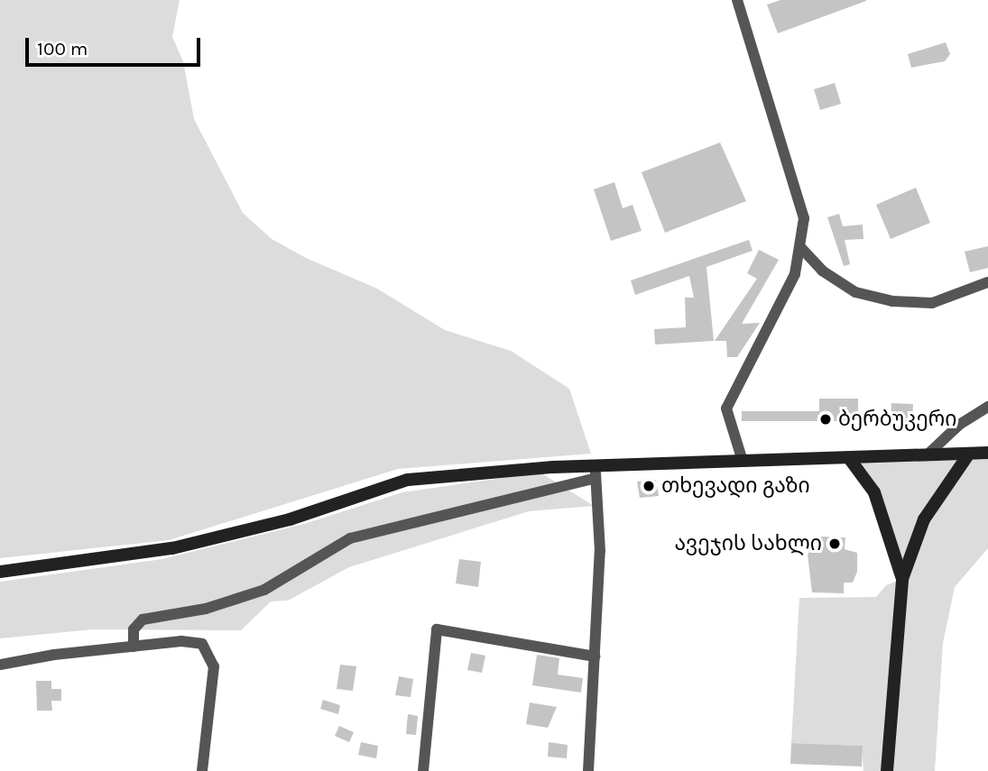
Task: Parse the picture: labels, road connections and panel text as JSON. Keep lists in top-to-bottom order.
{
  "places": ["ბერბუკერი", "თხევადი გაზი", "ავეჯის სახლი"],
  "scale_bar": "100 m"
}
